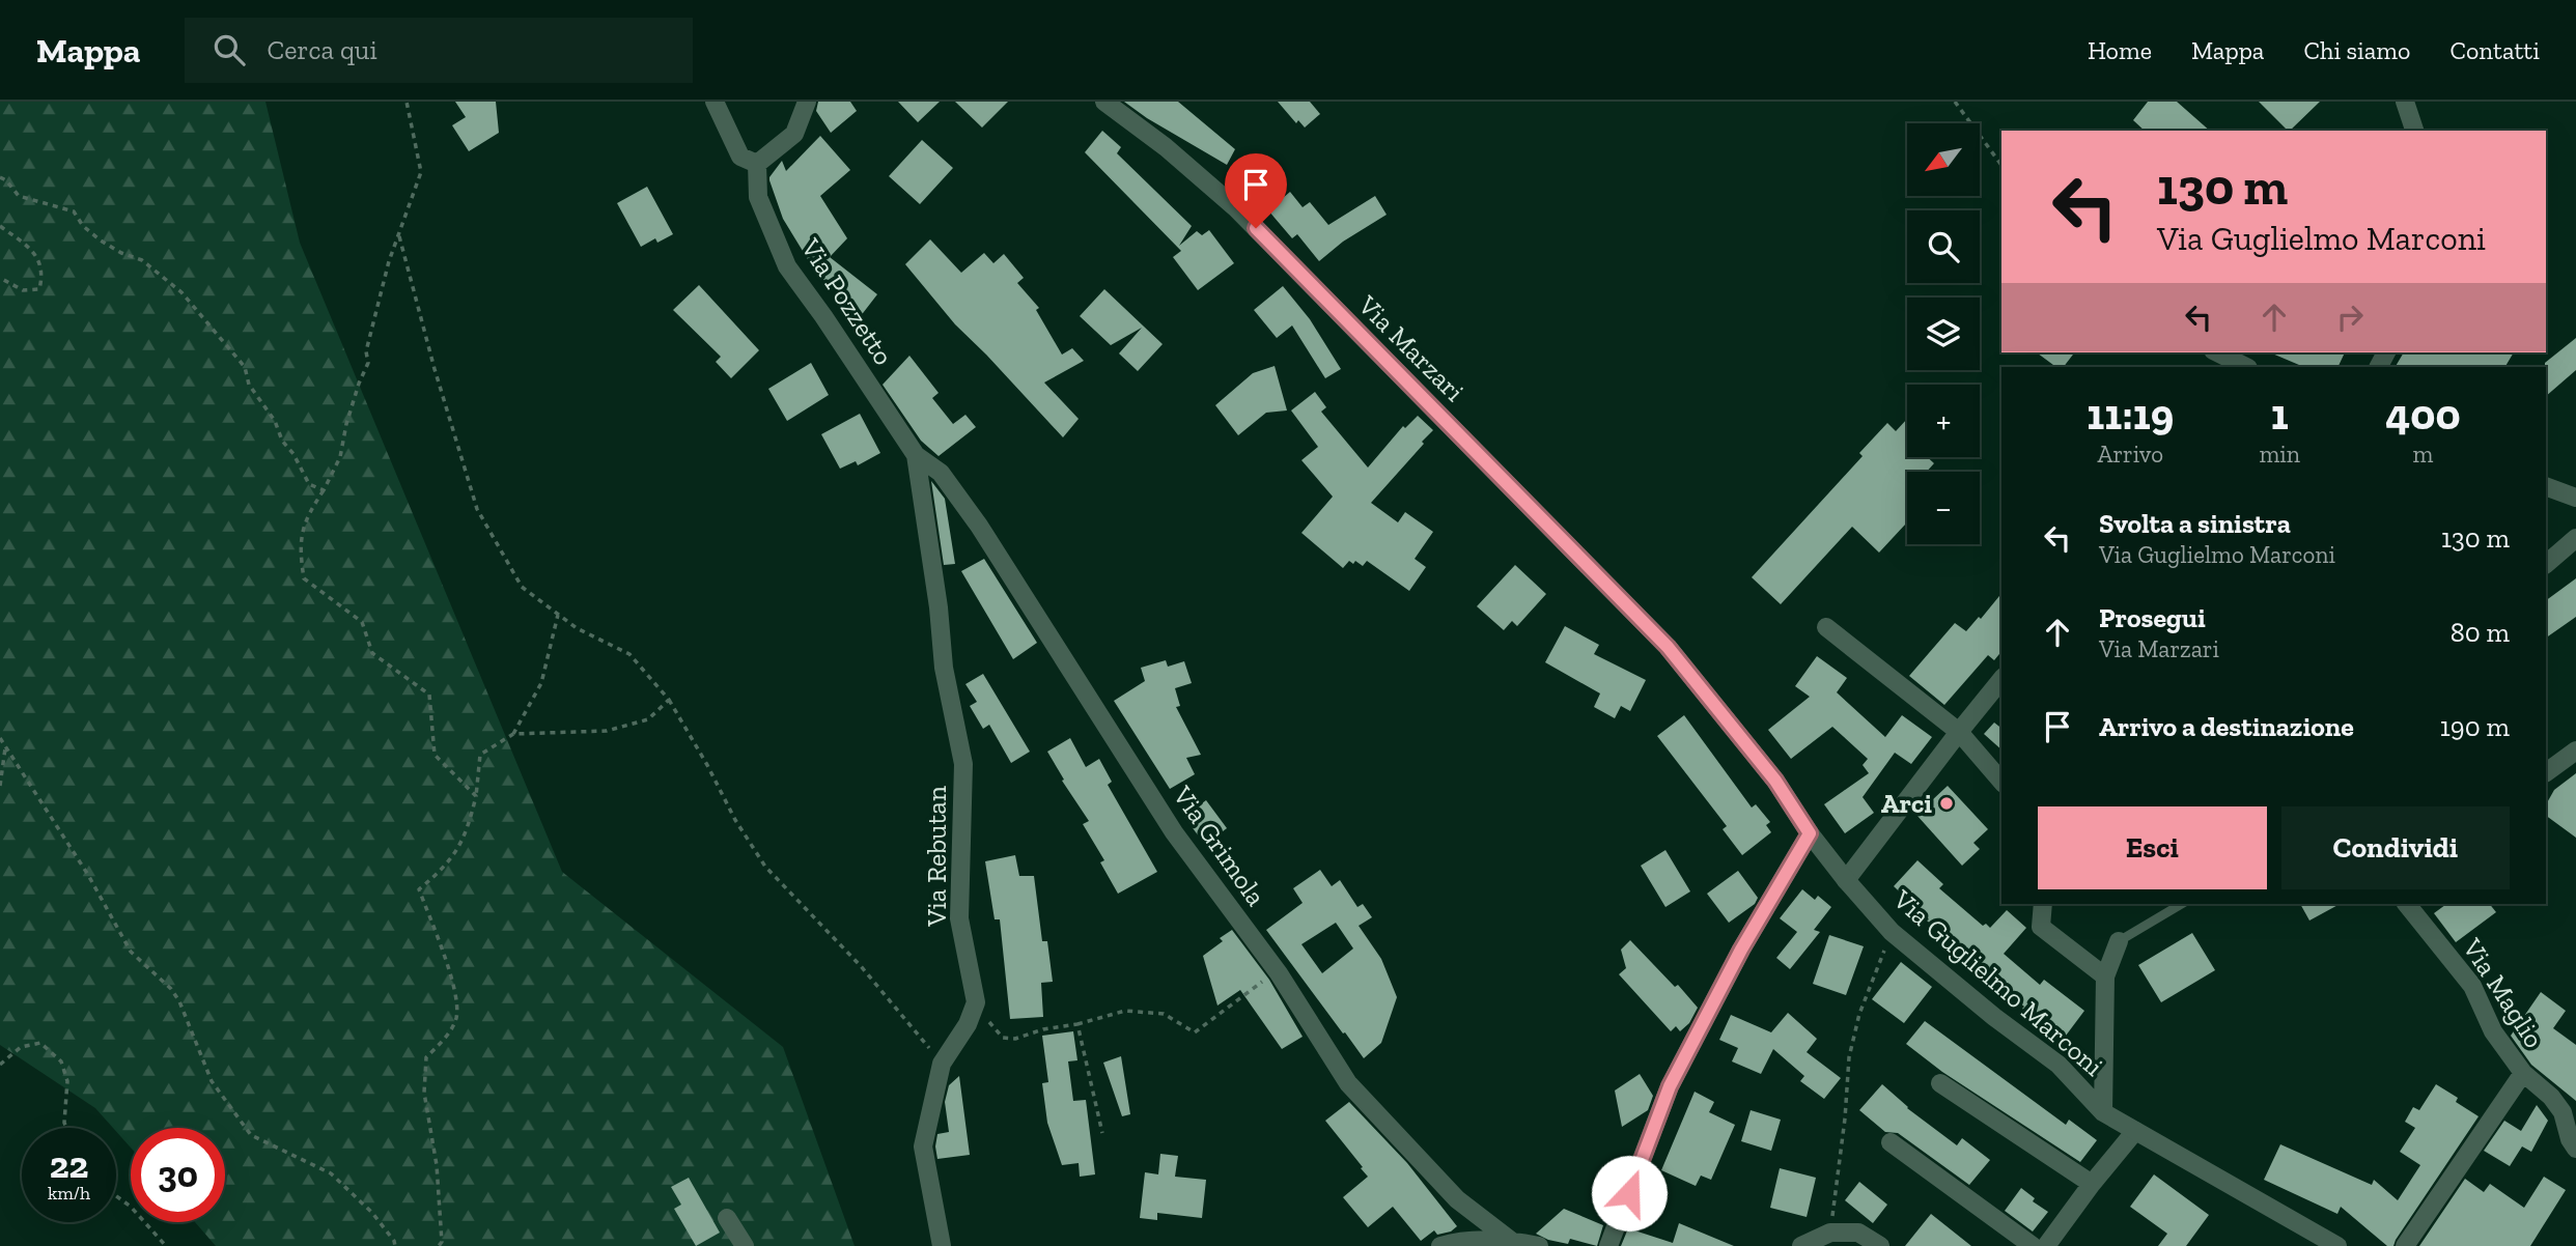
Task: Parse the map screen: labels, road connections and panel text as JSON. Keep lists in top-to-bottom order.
{
  "streets": {
    "street": [
      "Via Pozzetto",
      "Via Marzari",
      "Via Grimola",
      "Via Rebutan",
      "Via Guglielmo Marconi",
      "Via Maglio"
    ]
  },
  "crossings": [
    ["Via Pozzetto", "Via Grimola"],
    ["Via Pozzetto", "Via Rebutan"],
    ["Via Marzari", "Via Guglielmo Marconi"],
    ["Via Grimola", "Via Rebutan"]
  ],
  "places": ["Arci"],
  "north": "bottom left",
  "page": {
    "header": "Mappa",
    "search": "Cerca qui",
    "nav": [
      "Home",
      "Mappa",
      "Chi siamo",
      "Contatti"
    ],
    "map_buttons": ["+", "−"],
    "turn": ["130 m", "Via Guglielmo Marconi"],
    "eta": [
      "11:19",
      "Arrivo",
      "1",
      "min",
      "400",
      "m"
    ],
    "list": [
      {
        "name": "Svolta a sinistra",
        "note": "Via Guglielmo Marconi",
        "value": "130 m"
      },
      {
        "name": "Prosegui",
        "note": "Via Marzari",
        "value": "80 m"
      },
      {
        "name": "Arrivo a destinazione",
        "value": "190 m"
      }
    ],
    "buttons": ["Esci", "Condividi"],
    "speed": "22 km/h",
    "limit": "30"
  }
}
